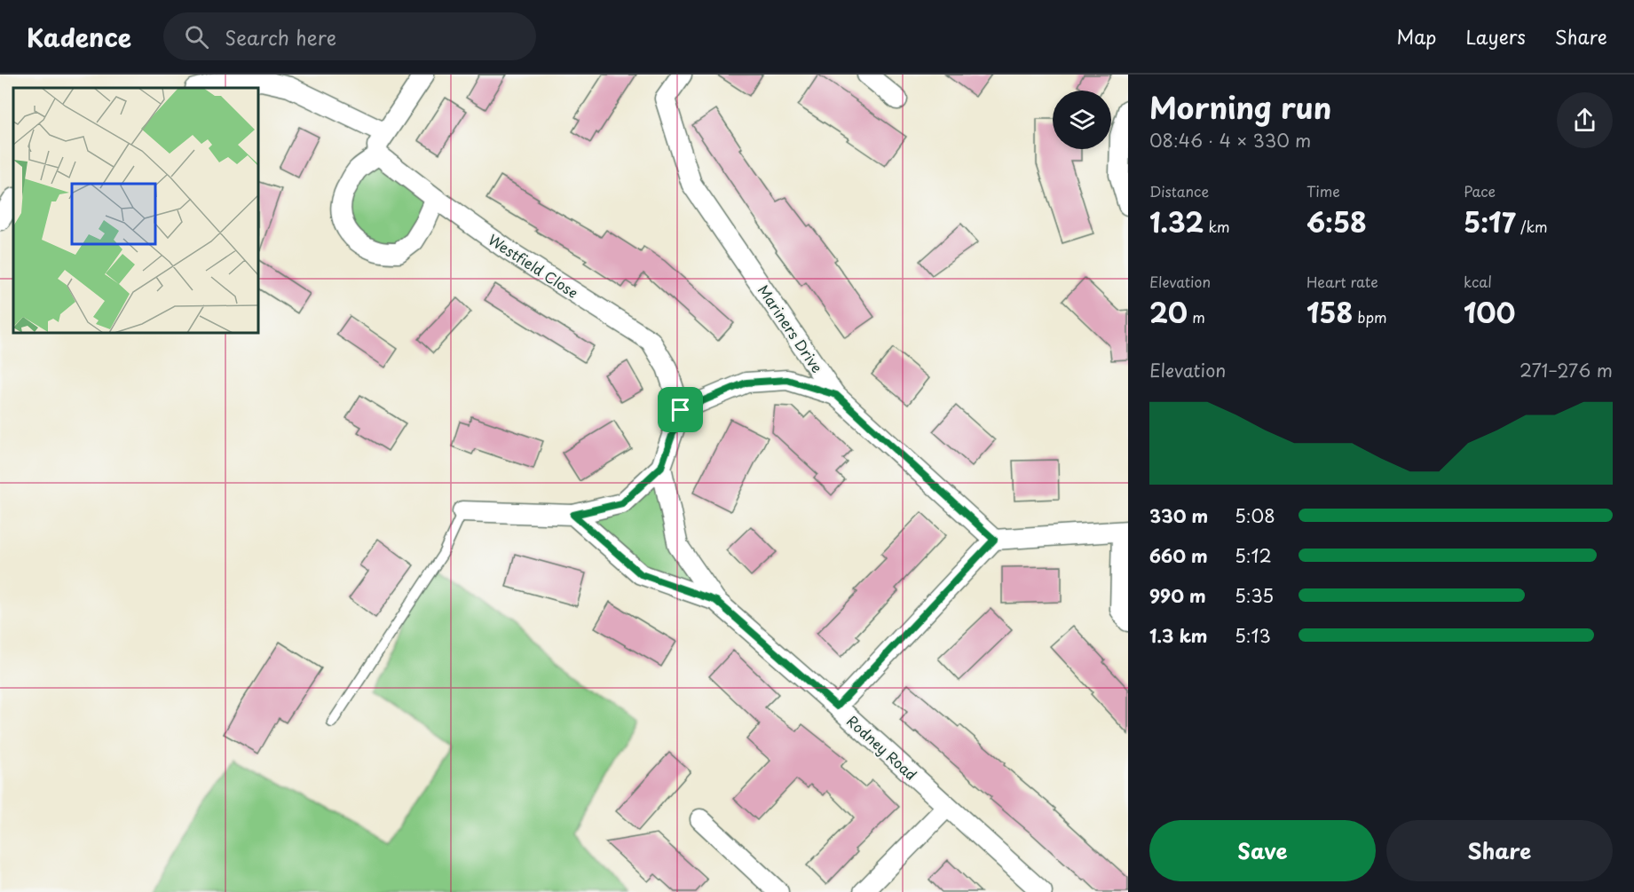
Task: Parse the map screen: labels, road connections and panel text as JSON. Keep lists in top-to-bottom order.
{
  "streets": {
    "street": ["Westfield Close", "Mariners Drive", "Rodney Road"]
  },
  "page": {
    "header": "Kadence",
    "search": "Search here",
    "nav": ["Map", "Layers", "Share"],
    "heading": ["Morning run", "08:46 · 4 × 330 m"],
    "stats": [
      ["Distance", "1.32 km"],
      ["Time", "6:58"],
      ["Pace", "5:17 /km"],
      ["Elevation", "20 m"],
      ["Heart rate", "158 bpm"],
      ["kcal", "100"]
    ],
    "chart": ["Elevation", "271–276 m"],
    "list": [
      {
        "name": "330 m",
        "note": "5:08"
      },
      {
        "name": "660 m",
        "note": "5:12"
      },
      {
        "name": "990 m",
        "note": "5:35"
      },
      {
        "name": "1.3 km",
        "note": "5:13"
      }
    ],
    "buttons": ["Save", "Share"]
  }
}
